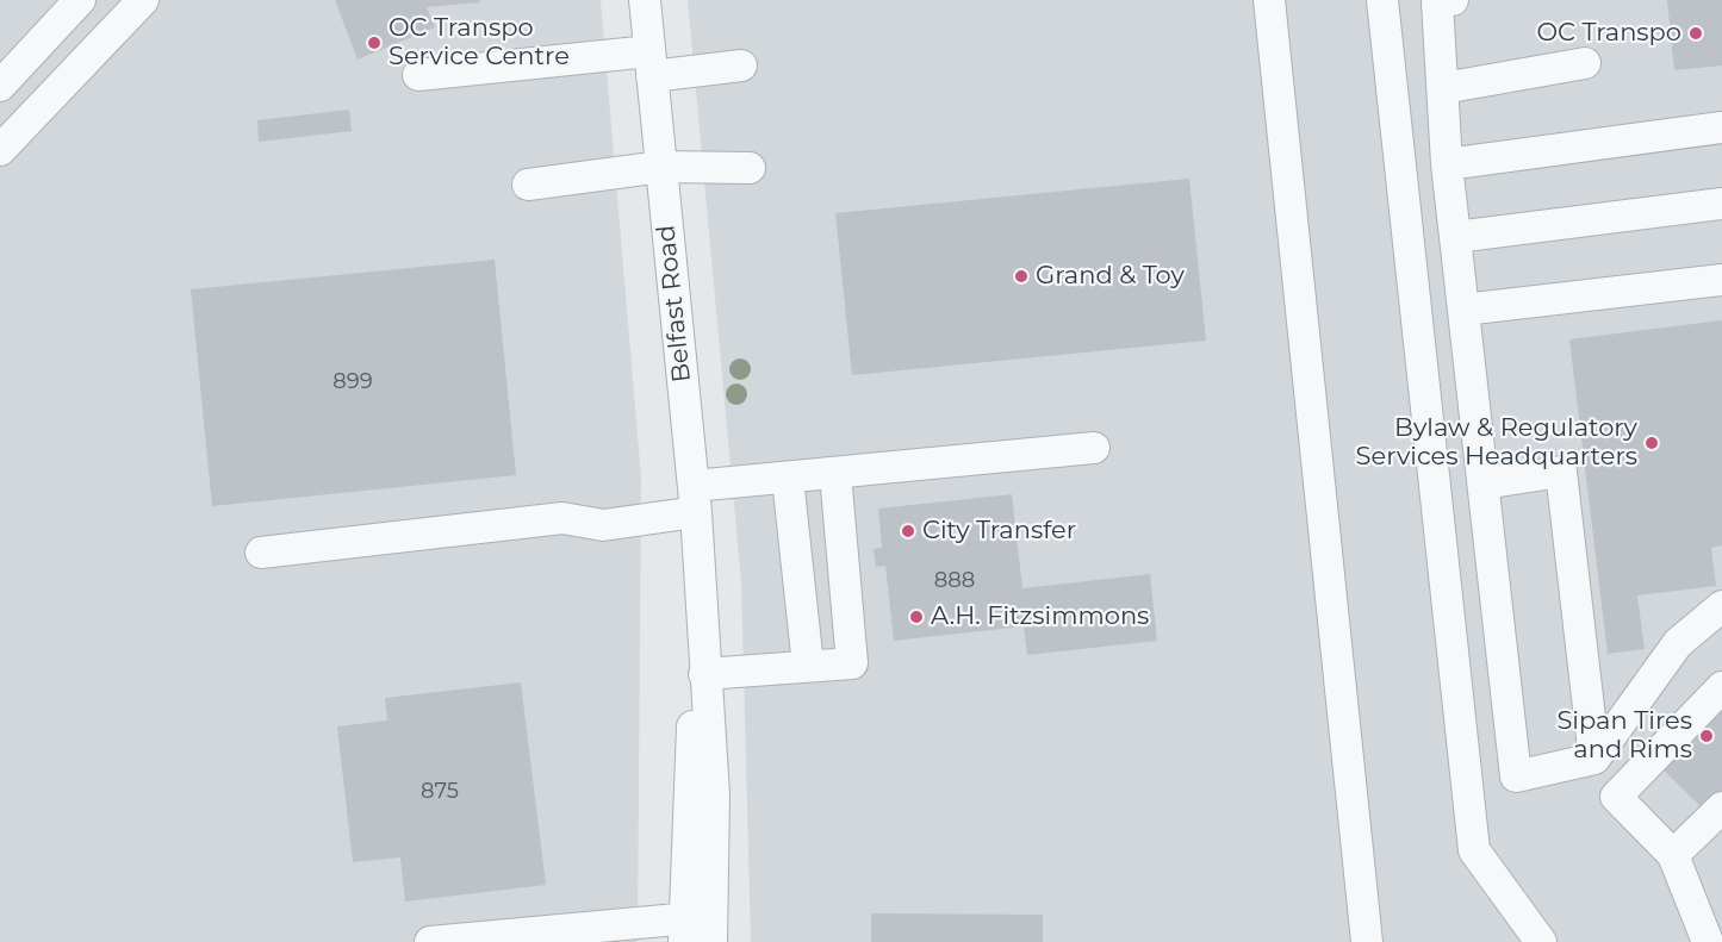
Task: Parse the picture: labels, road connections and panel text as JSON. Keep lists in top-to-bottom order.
{
  "streets": {
    "street": ["Belfast Road"]
  },
  "places": [
    "OC Transpo",
    "OC Transpo Service Centre",
    "Grand & Toy",
    "Bylaw & Regulatory Services Headquarters",
    "City Transfer",
    "A.H. Fitzsimmons",
    "Sipan Tires and Rims"
  ],
  "house_numbers": ["899", "888", "875"]
}
